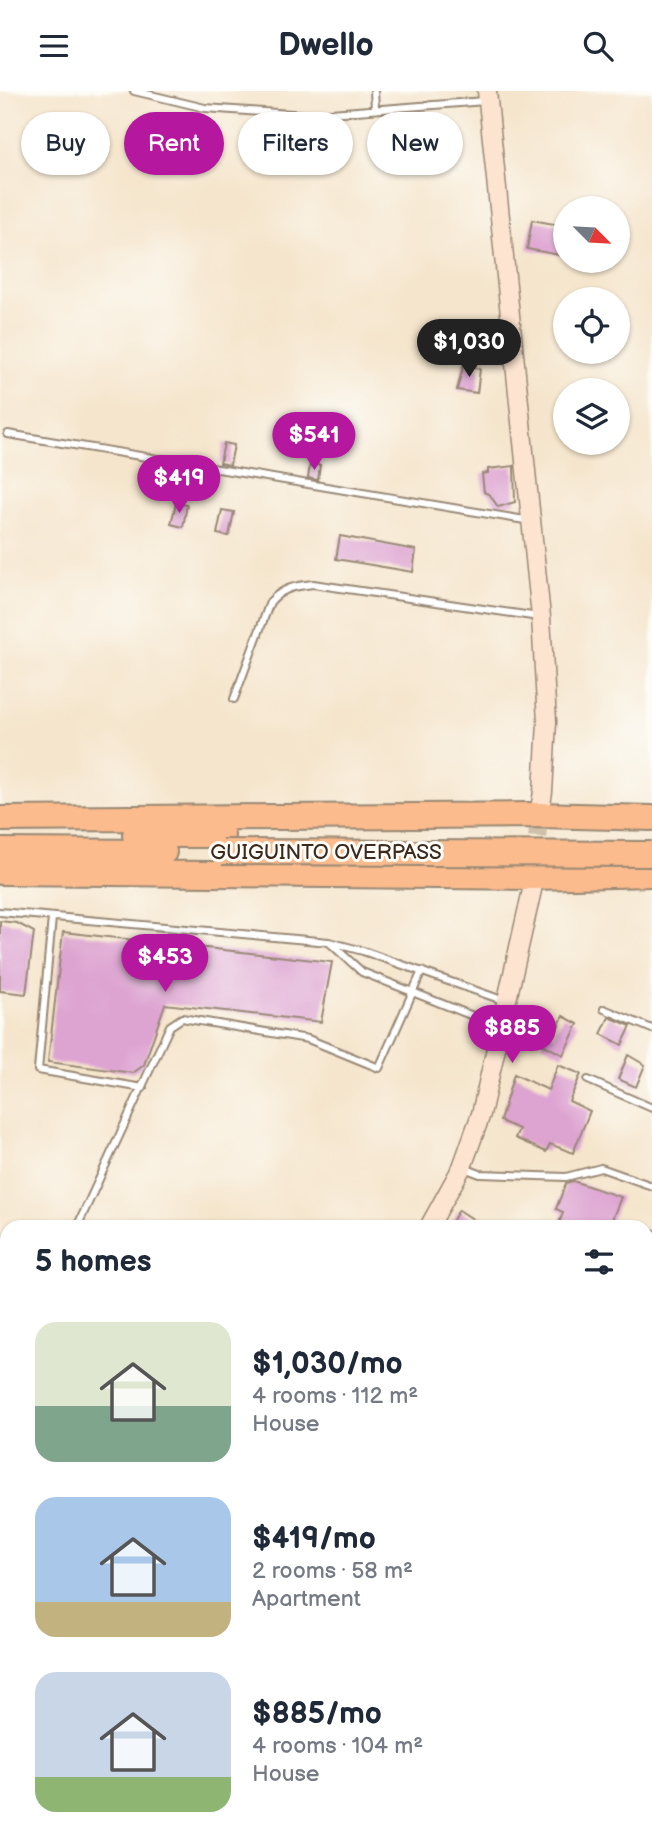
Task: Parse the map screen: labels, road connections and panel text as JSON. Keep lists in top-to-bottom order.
{
  "streets": {
    "highway": ["GUIGUINTO OVERPASS"]
  },
  "north": "bottom right",
  "page": {
    "header": "Dwello",
    "chip": [
      "Buy",
      "Rent",
      "Filters",
      "New"
    ],
    "price": [
      "$1,030",
      "$541",
      "$419",
      "$453",
      "$885"
    ],
    "heading": "5 homes",
    "list": [
      {
        "name": "$1,030/mo",
        "note": "4 rooms · 112 m² · House"
      },
      {
        "name": "$419/mo",
        "note": "2 rooms · 58 m² · Apartment"
      },
      {
        "name": "$885/mo",
        "note": "4 rooms · 104 m² · House"
      }
    ]
  }
}
